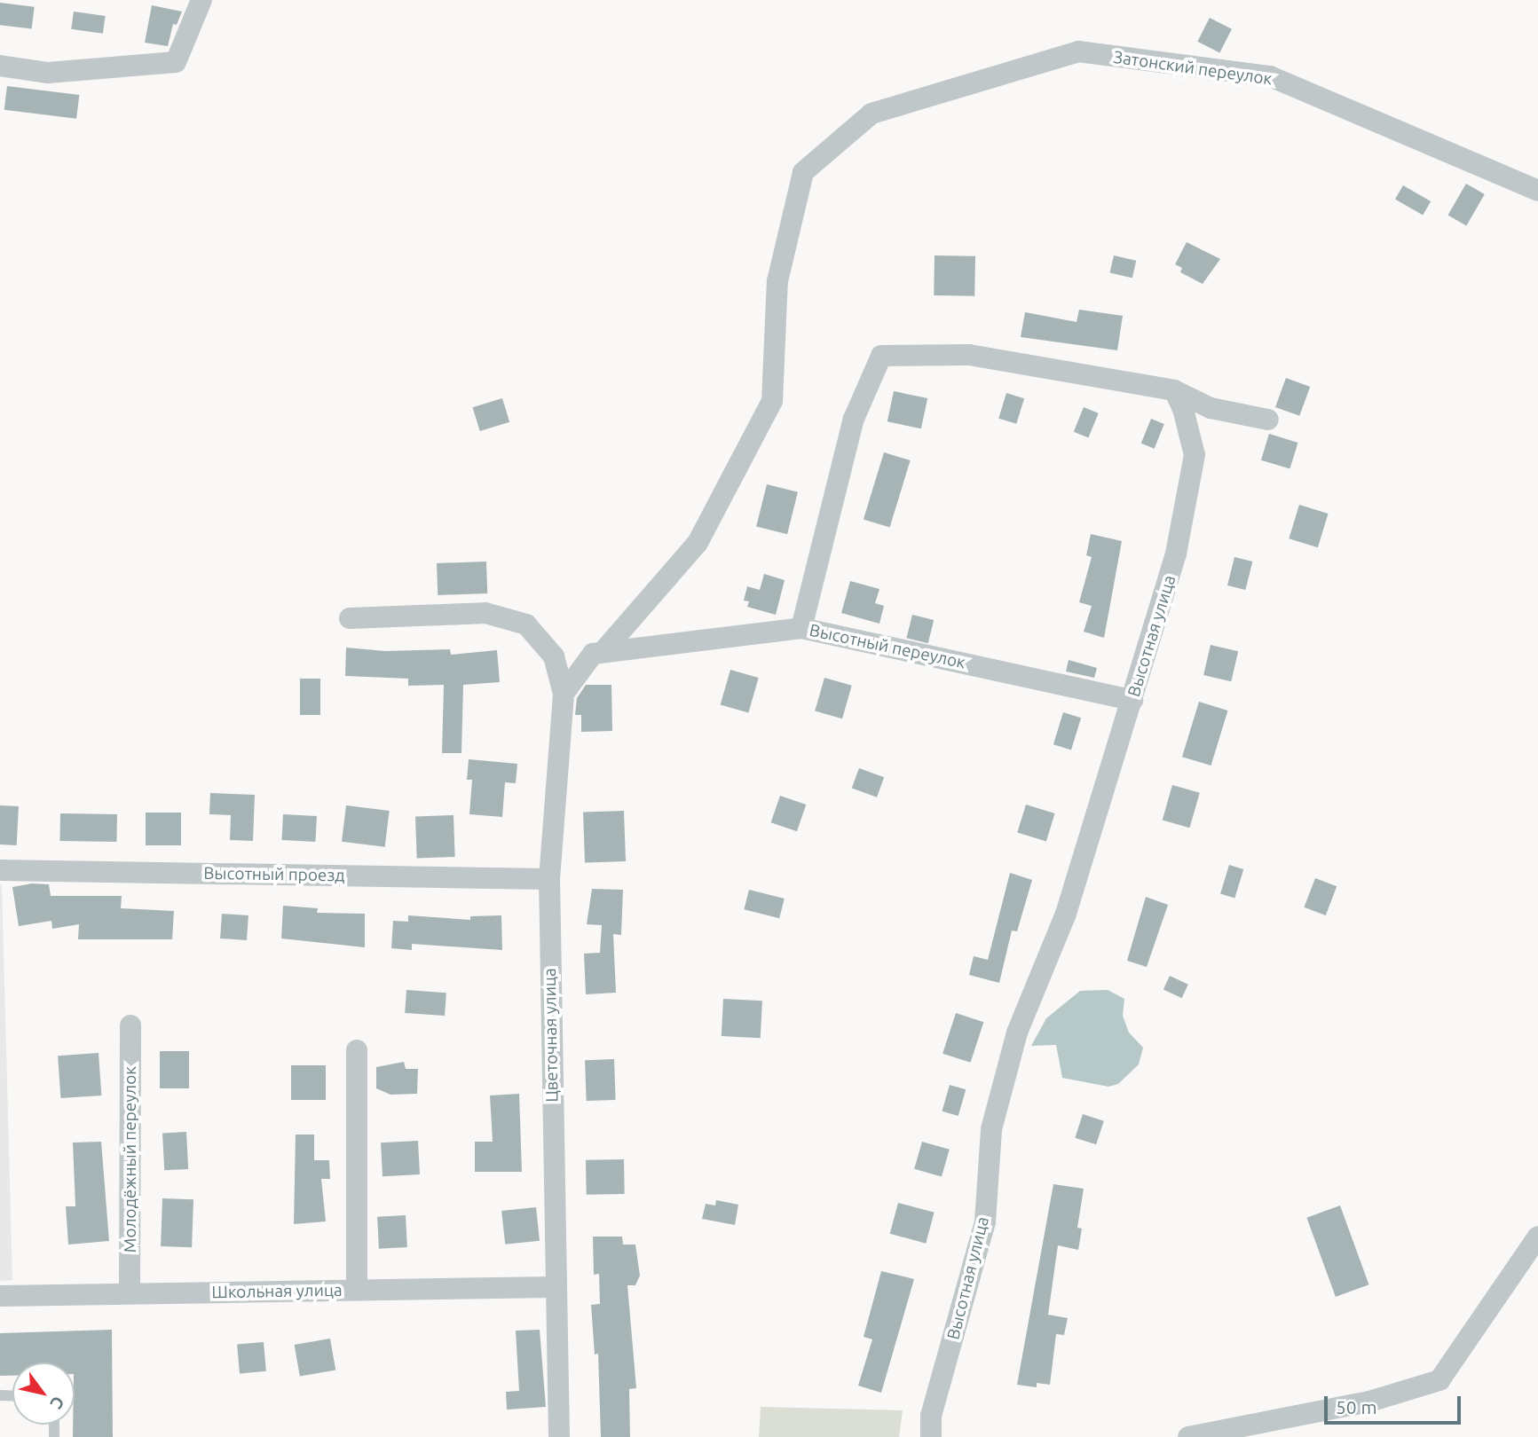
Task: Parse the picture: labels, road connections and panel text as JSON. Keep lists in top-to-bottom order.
{
  "streets": {
    "street": [
      "Затонский переулок",
      "Высотная улица",
      "Высотный переулок",
      "Высотный проезд",
      "Цветочная улица",
      "Молодёжный переулок",
      "Школьная улица"
    ]
  },
  "crossings": [
    ["Затонский переулок", "Высотный переулок"],
    ["Высотная улица", "Высотный переулок"],
    ["Высотный проезд", "Цветочная улица"],
    ["Цветочная улица", "Школьная улица"],
    ["Молодёжный переулок", "Школьная улица"]
  ],
  "scale_bar": "50 m",
  "north": "bottom right"
}
